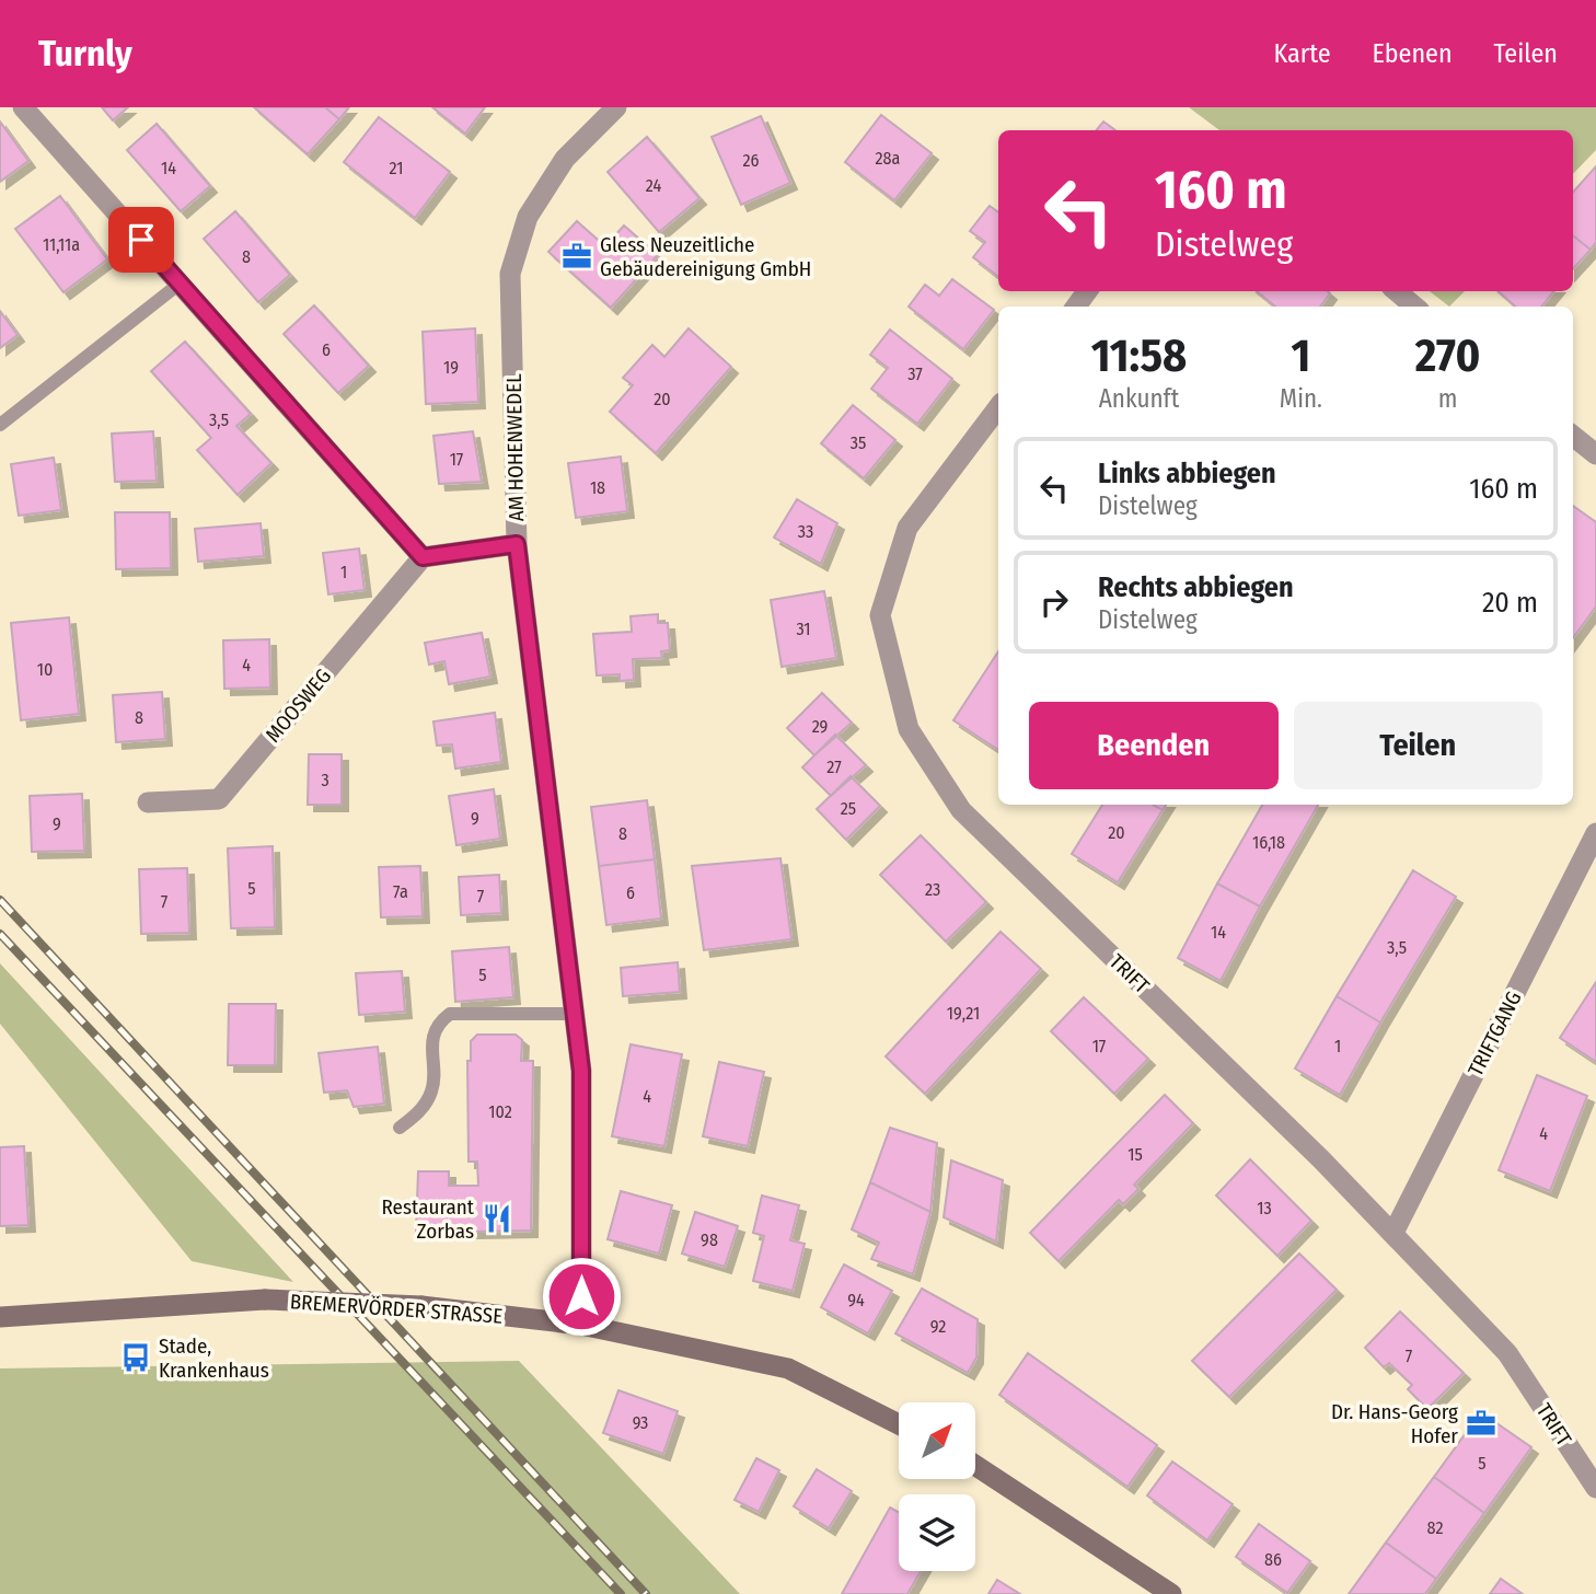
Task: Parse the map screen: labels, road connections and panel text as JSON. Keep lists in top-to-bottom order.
{
  "streets": {
    "main road": ["BREMERVÖRDER STRASSE"],
    "street": [
      "AM HOHENWEDEL",
      "MOOSWEG",
      "TRIFT",
      "TRIFTGANG"
    ]
  },
  "crossings": [
    ["AM HOHENWEDEL", "BREMERVÖRDER STRASSE"],
    ["TRIFT", "TRIFTGANG"]
  ],
  "places": {
    "office": ["Gless Neuzeitliche Gebäudereinigung GmbH", "Dr. Hans-Georg Hofer"],
    "restaurant": ["Restaurant Zorbas"],
    "bus stop": ["Stade, Krankenhaus"]
  },
  "house_numbers": [
    "28a",
    "26",
    "14",
    "21",
    "24",
    "11,11a",
    "8",
    "6",
    "19",
    "37",
    "20",
    "3,5",
    "35",
    "17",
    "18",
    "33",
    "1",
    "31",
    "4",
    "10",
    "8",
    "29",
    "27",
    "3",
    "25",
    "9",
    "9",
    "20",
    "8",
    "16,18",
    "5",
    "23",
    "7a",
    "6",
    "7",
    "7",
    "14",
    "3,5",
    "5",
    "19,21",
    "17",
    "1",
    "4",
    "102",
    "4",
    "15",
    "13",
    "98",
    "94",
    "92",
    "7",
    "93",
    "5",
    "82",
    "86"
  ],
  "north": "top right",
  "page": {
    "header": "Turnly",
    "nav": ["Karte", "Ebenen", "Teilen"],
    "turn": ["160 m", "Distelweg"],
    "eta": [
      "11:58",
      "Ankunft",
      "1",
      "Min.",
      "270",
      "m"
    ],
    "list": [
      {
        "name": "Links abbiegen",
        "note": "Distelweg",
        "value": "160 m"
      },
      {
        "name": "Rechts abbiegen",
        "note": "Distelweg",
        "value": "20 m"
      }
    ],
    "buttons": ["Beenden", "Teilen"]
  }
}
